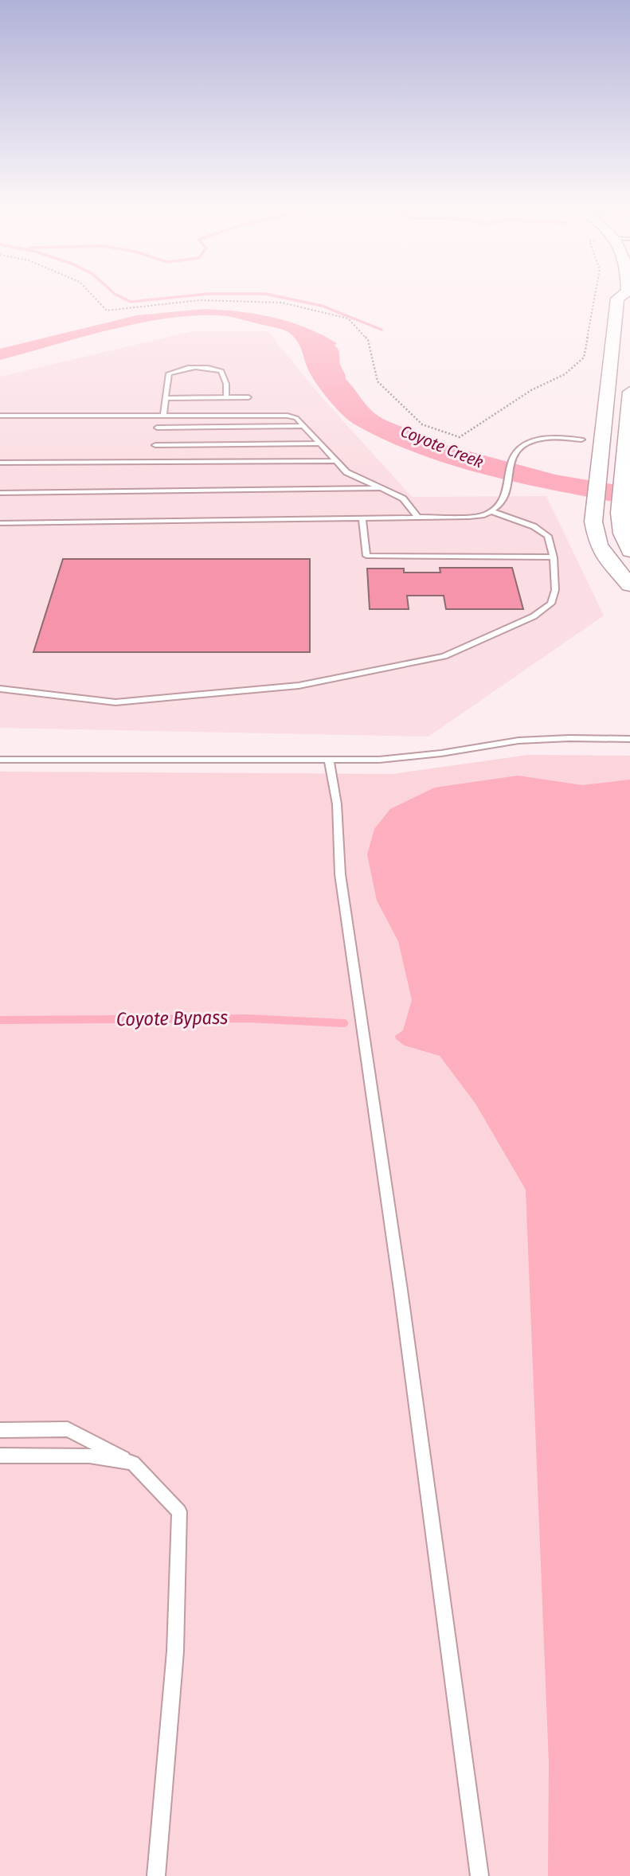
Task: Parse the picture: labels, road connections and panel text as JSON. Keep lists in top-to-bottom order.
{
  "water": ["Coyote Creek", "Coyote Bypass"]
}
